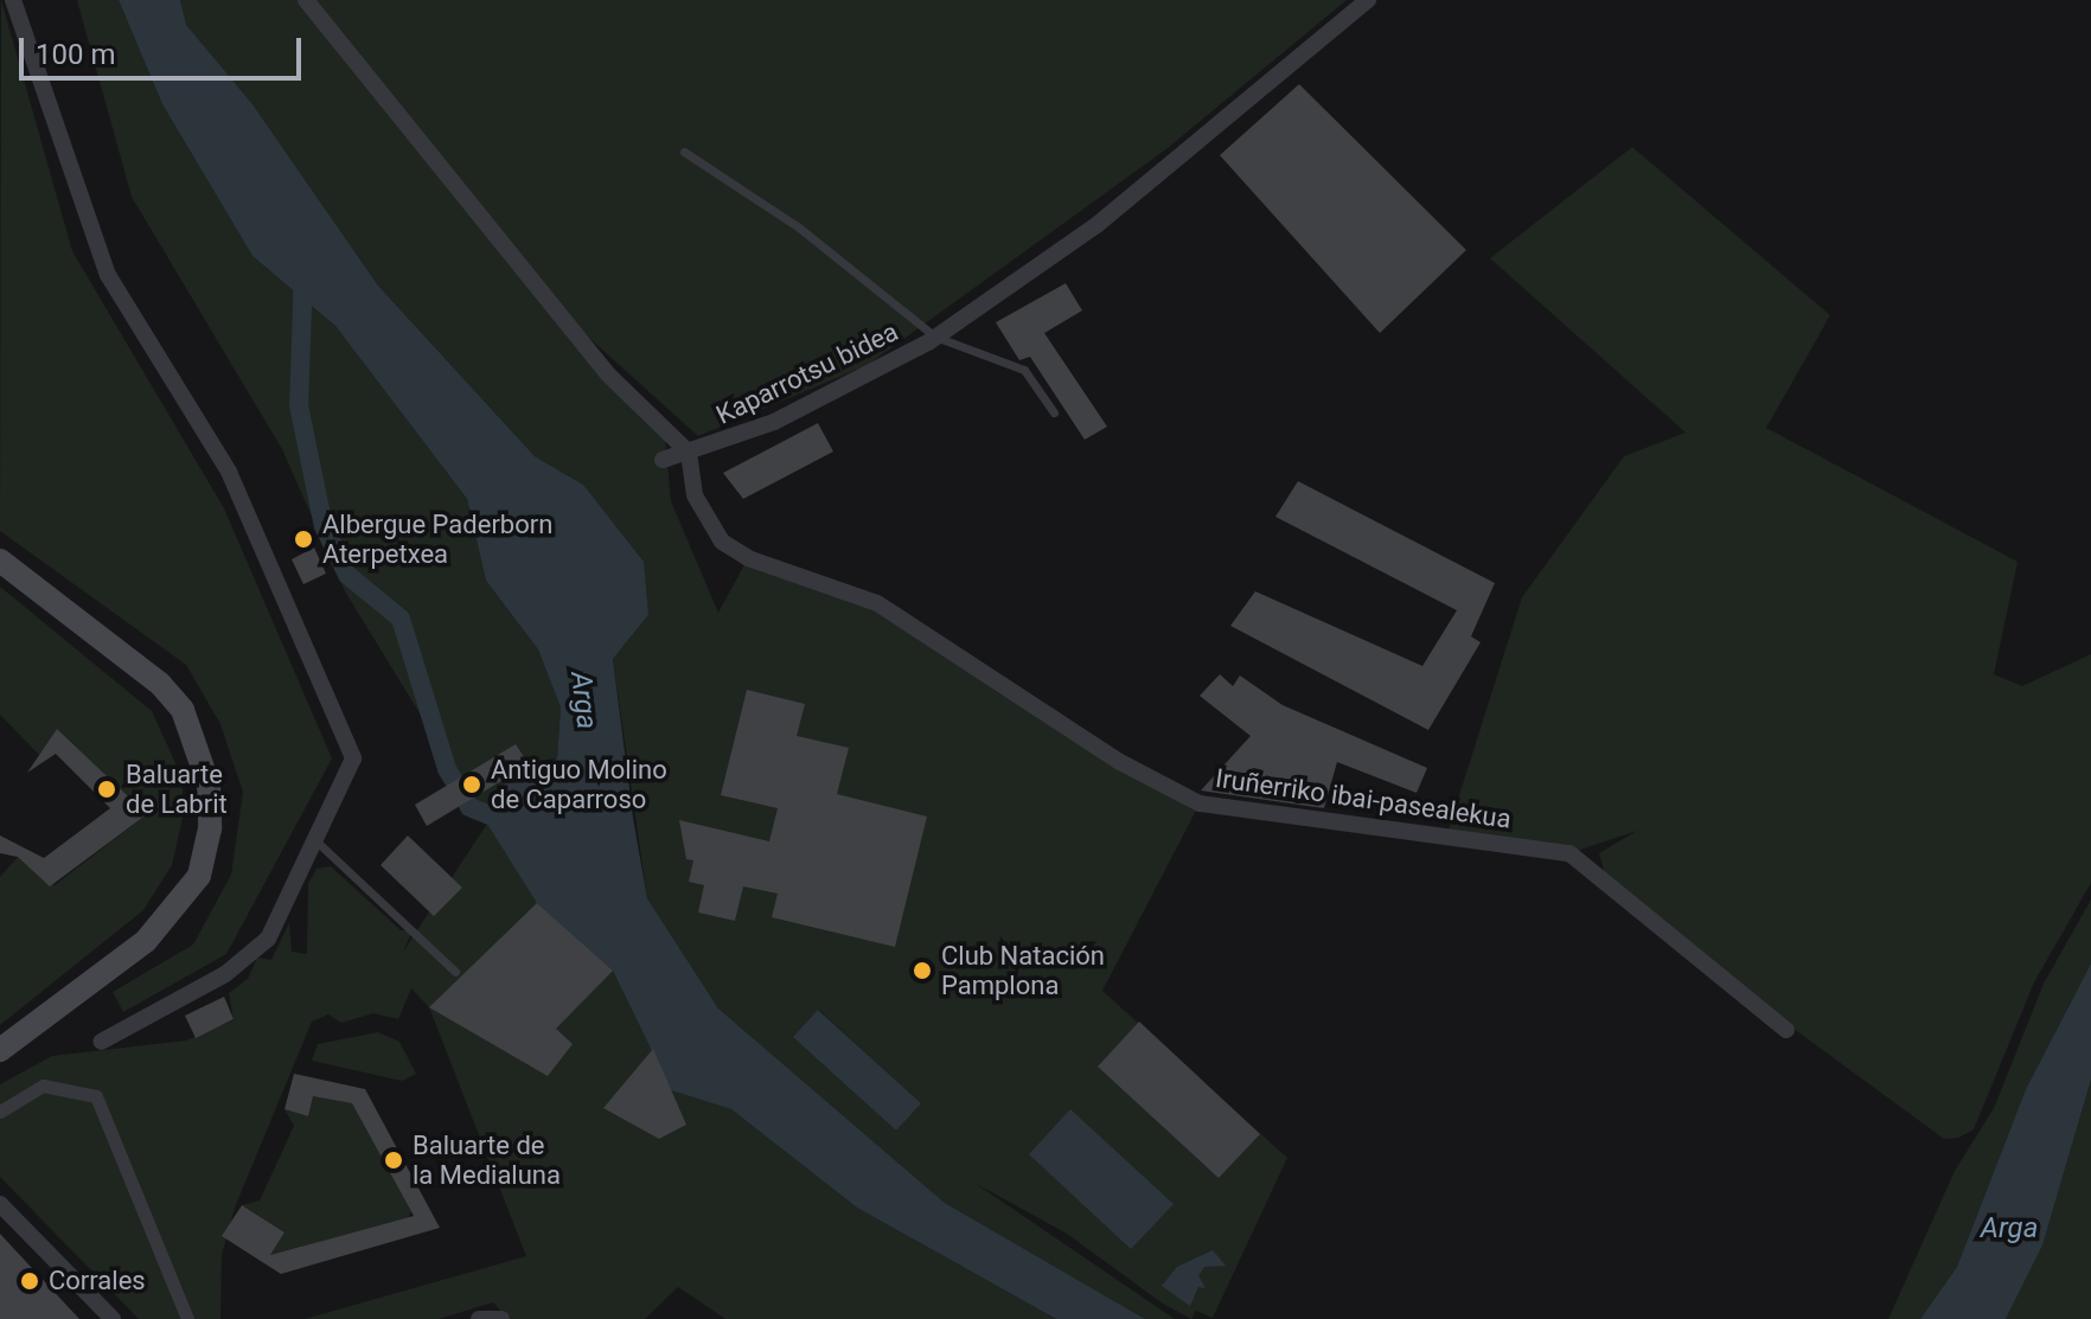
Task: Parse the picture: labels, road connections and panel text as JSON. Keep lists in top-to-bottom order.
{
  "streets": {
    "street": ["Kaparrotsu bidea", "Iruñerriko ibai-pasealekua"]
  },
  "crossings": [
    ["Kaparrotsu bidea", "Iruñerriko ibai-pasealekua"]
  ],
  "water": ["Arga"],
  "places": [
    "Albergue Paderborn Aterpetxea",
    "Antiguo Molino de Caparroso",
    "Baluarte de Labrit",
    "Club Natación Pamplona",
    "Baluarte de la Medialuna",
    "Corrales"
  ],
  "scale_bar": "100 m"
}
